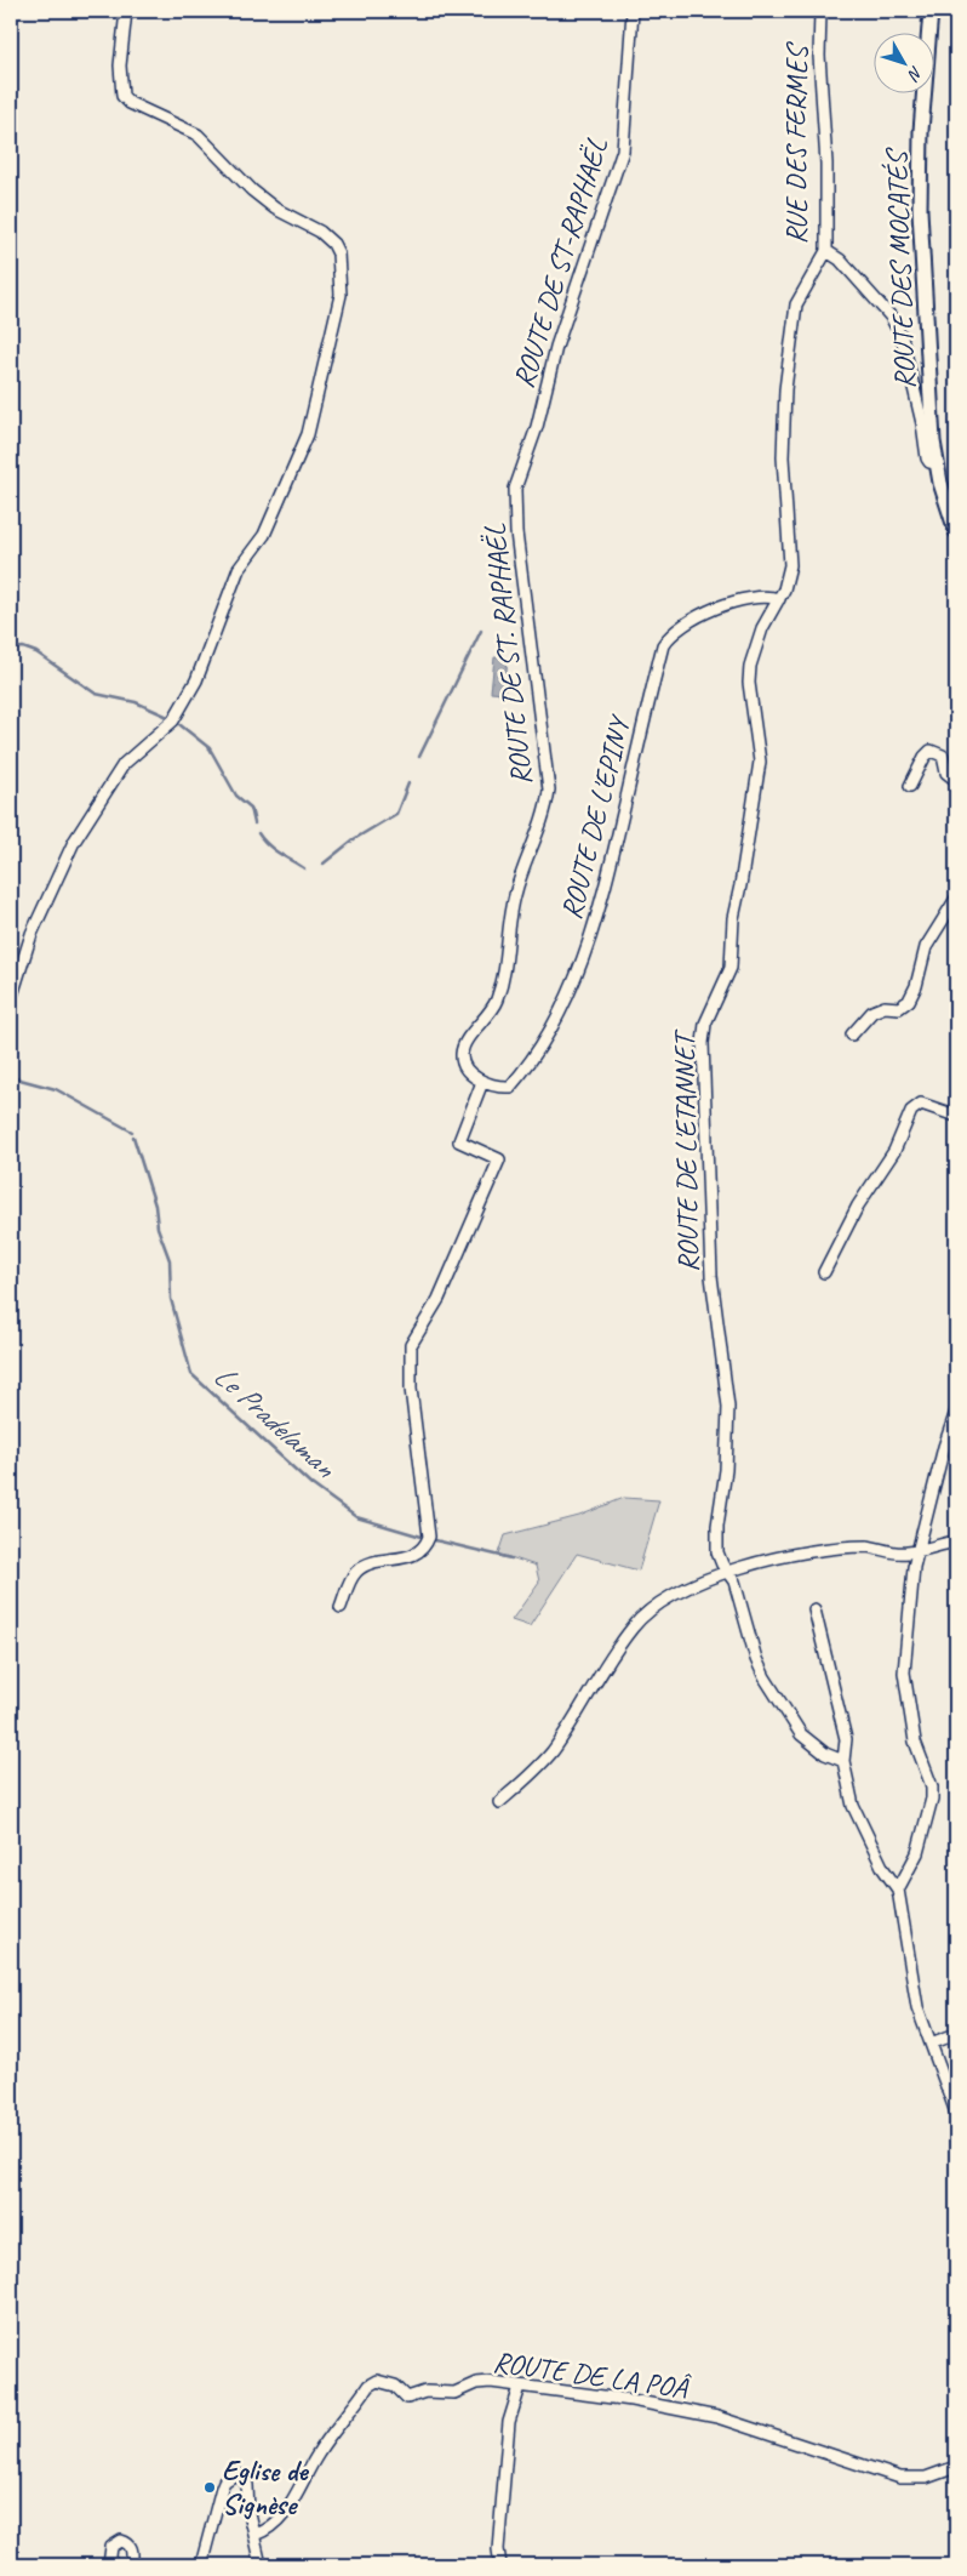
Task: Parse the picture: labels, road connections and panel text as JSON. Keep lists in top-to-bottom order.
{
  "streets": {
    "street": [
      "RUE DES FERMES",
      "ROUTE DE ST-RAPHAËL",
      "ROUTE DES MOCATÉS",
      "ROUTE DE ST. RAPHAËL",
      "ROUTE DE L'EPINY",
      "ROUTE DE L'ETANNET",
      "ROUTE DE LA POÂ"
    ]
  },
  "crossings": [
    ["RUE DES FERMES", "ROUTE DE L'EPINY"],
    ["RUE DES FERMES", "ROUTE DE L'ETANNET"],
    ["ROUTE DE ST-RAPHAËL", "ROUTE DE ST. RAPHAËL"],
    ["ROUTE DE ST. RAPHAËL", "ROUTE DE L'EPINY"],
    ["ROUTE DE L'EPINY", "ROUTE DE L'ETANNET"]
  ],
  "water": ["Le Pradelaman"],
  "places": ["Eglise de Signèse"],
  "north": "bottom right"
}
